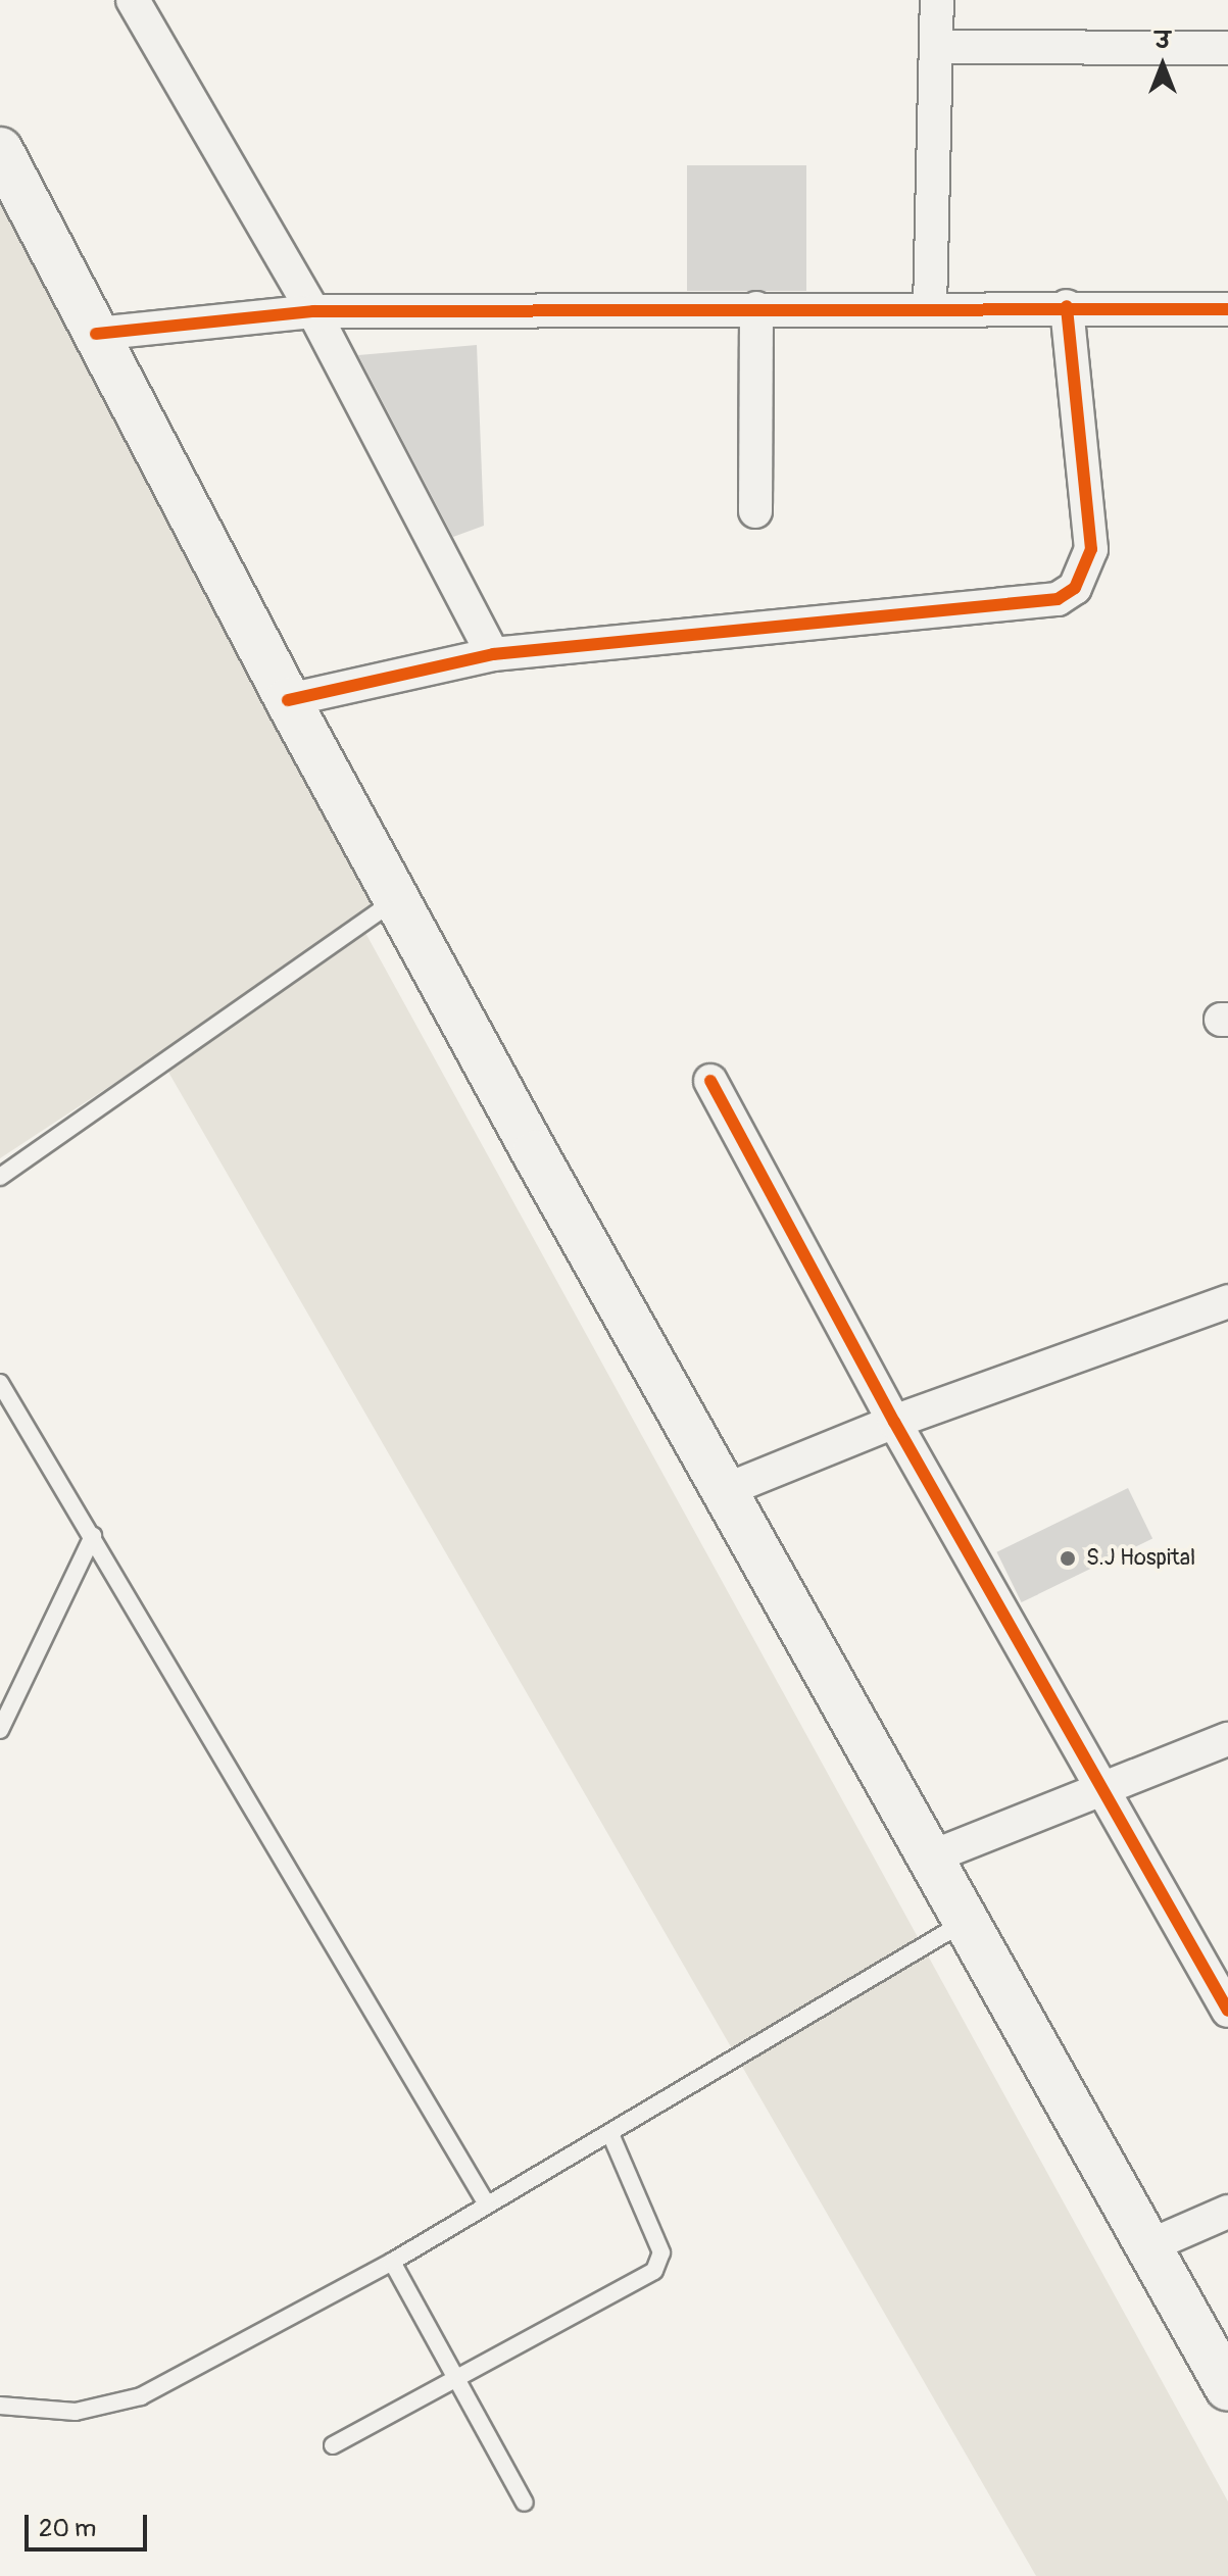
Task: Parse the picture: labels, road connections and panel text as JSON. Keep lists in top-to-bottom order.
{
  "places": ["S.J Hospital"],
  "scale_bar": "20 m",
  "north": "top"
}
